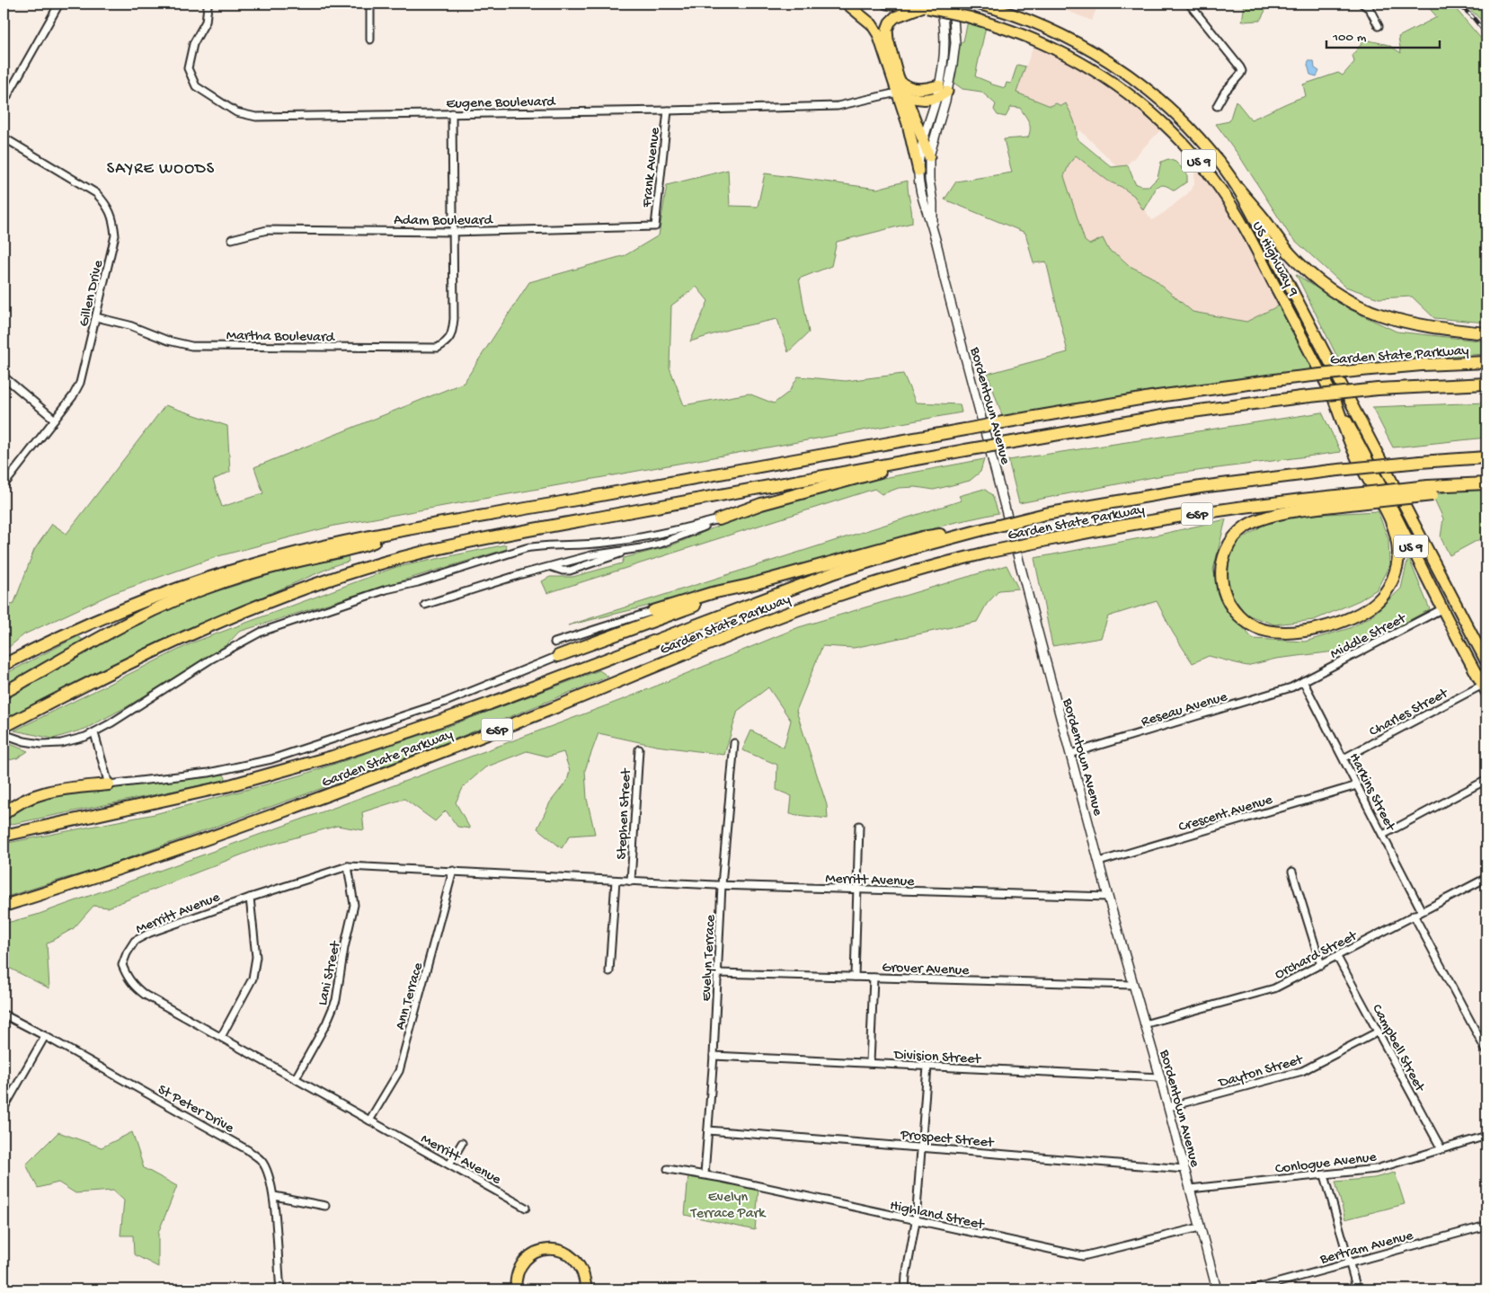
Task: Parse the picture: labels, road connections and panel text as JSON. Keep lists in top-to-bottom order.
{
  "streets": {
    "highway": [
      "US 9",
      "US Highway 9",
      "Garden State Parkway",
      "GSP"
    ],
    "street": [
      "Eugene Boulevard",
      "Frank Avenue",
      "Adam Boulevard",
      "Gillen Drive",
      "Martha Boulevard",
      "Bordentown Avenue",
      "Middle Street",
      "Reseau Avenue",
      "Charles Street",
      "Harkins Street",
      "Crescent Avenue",
      "Stephen Street",
      "Merritt Avenue",
      "Orchard Street",
      "Evelyn Terrace",
      "Grover Avenue",
      "Lani Street",
      "Ann Terrace",
      "Campbell Street",
      "Division Street",
      "Dayton Street",
      "St Peter Drive",
      "Prospect Street",
      "Conlogue Avenue",
      "Highland Street",
      "Bertram Avenue"
    ]
  },
  "crossings": [
    ["Eugene Boulevard", "Frank Avenue"],
    ["Frank Avenue", "Adam Boulevard"],
    ["Adam Boulevard", "Martha Boulevard"],
    ["US Highway 9", "Middle Street"],
    ["US Highway 9", "Charles Street"],
    ["Gillen Drive", "Martha Boulevard"],
    ["Bordentown Avenue", "Reseau Avenue"],
    ["Bordentown Avenue", "Crescent Avenue"],
    ["Bordentown Avenue", "Merritt Avenue"],
    ["Bordentown Avenue", "Orchard Street"],
    ["Bordentown Avenue", "Grover Avenue"],
    ["Bordentown Avenue", "Division Street"],
    ["Bordentown Avenue", "Dayton Street"],
    ["Bordentown Avenue", "Prospect Street"],
    ["Bordentown Avenue", "Conlogue Avenue"],
    ["Bordentown Avenue", "Highland Street"],
    ["Middle Street", "Reseau Avenue"],
    ["Middle Street", "Harkins Street"],
    ["Reseau Avenue", "Harkins Street"],
    ["Charles Street", "Harkins Street"],
    ["Harkins Street", "Crescent Avenue"],
    ["Harkins Street", "Orchard Street"],
    ["Stephen Street", "Merritt Avenue"],
    ["Merritt Avenue", "Evelyn Terrace"],
    ["Merritt Avenue", "Lani Street"],
    ["Merritt Avenue", "Ann Terrace"],
    ["Orchard Street", "Campbell Street"],
    ["Evelyn Terrace", "Grover Avenue"],
    ["Evelyn Terrace", "Division Street"],
    ["Evelyn Terrace", "Prospect Street"],
    ["Evelyn Terrace", "Highland Street"],
    ["Campbell Street", "Dayton Street"],
    ["Campbell Street", "Conlogue Avenue"]
  ],
  "districts": ["SAYRE WOODS"],
  "parks": ["Evelyn Terrace Park"],
  "scale_bar": "100 m"
}
